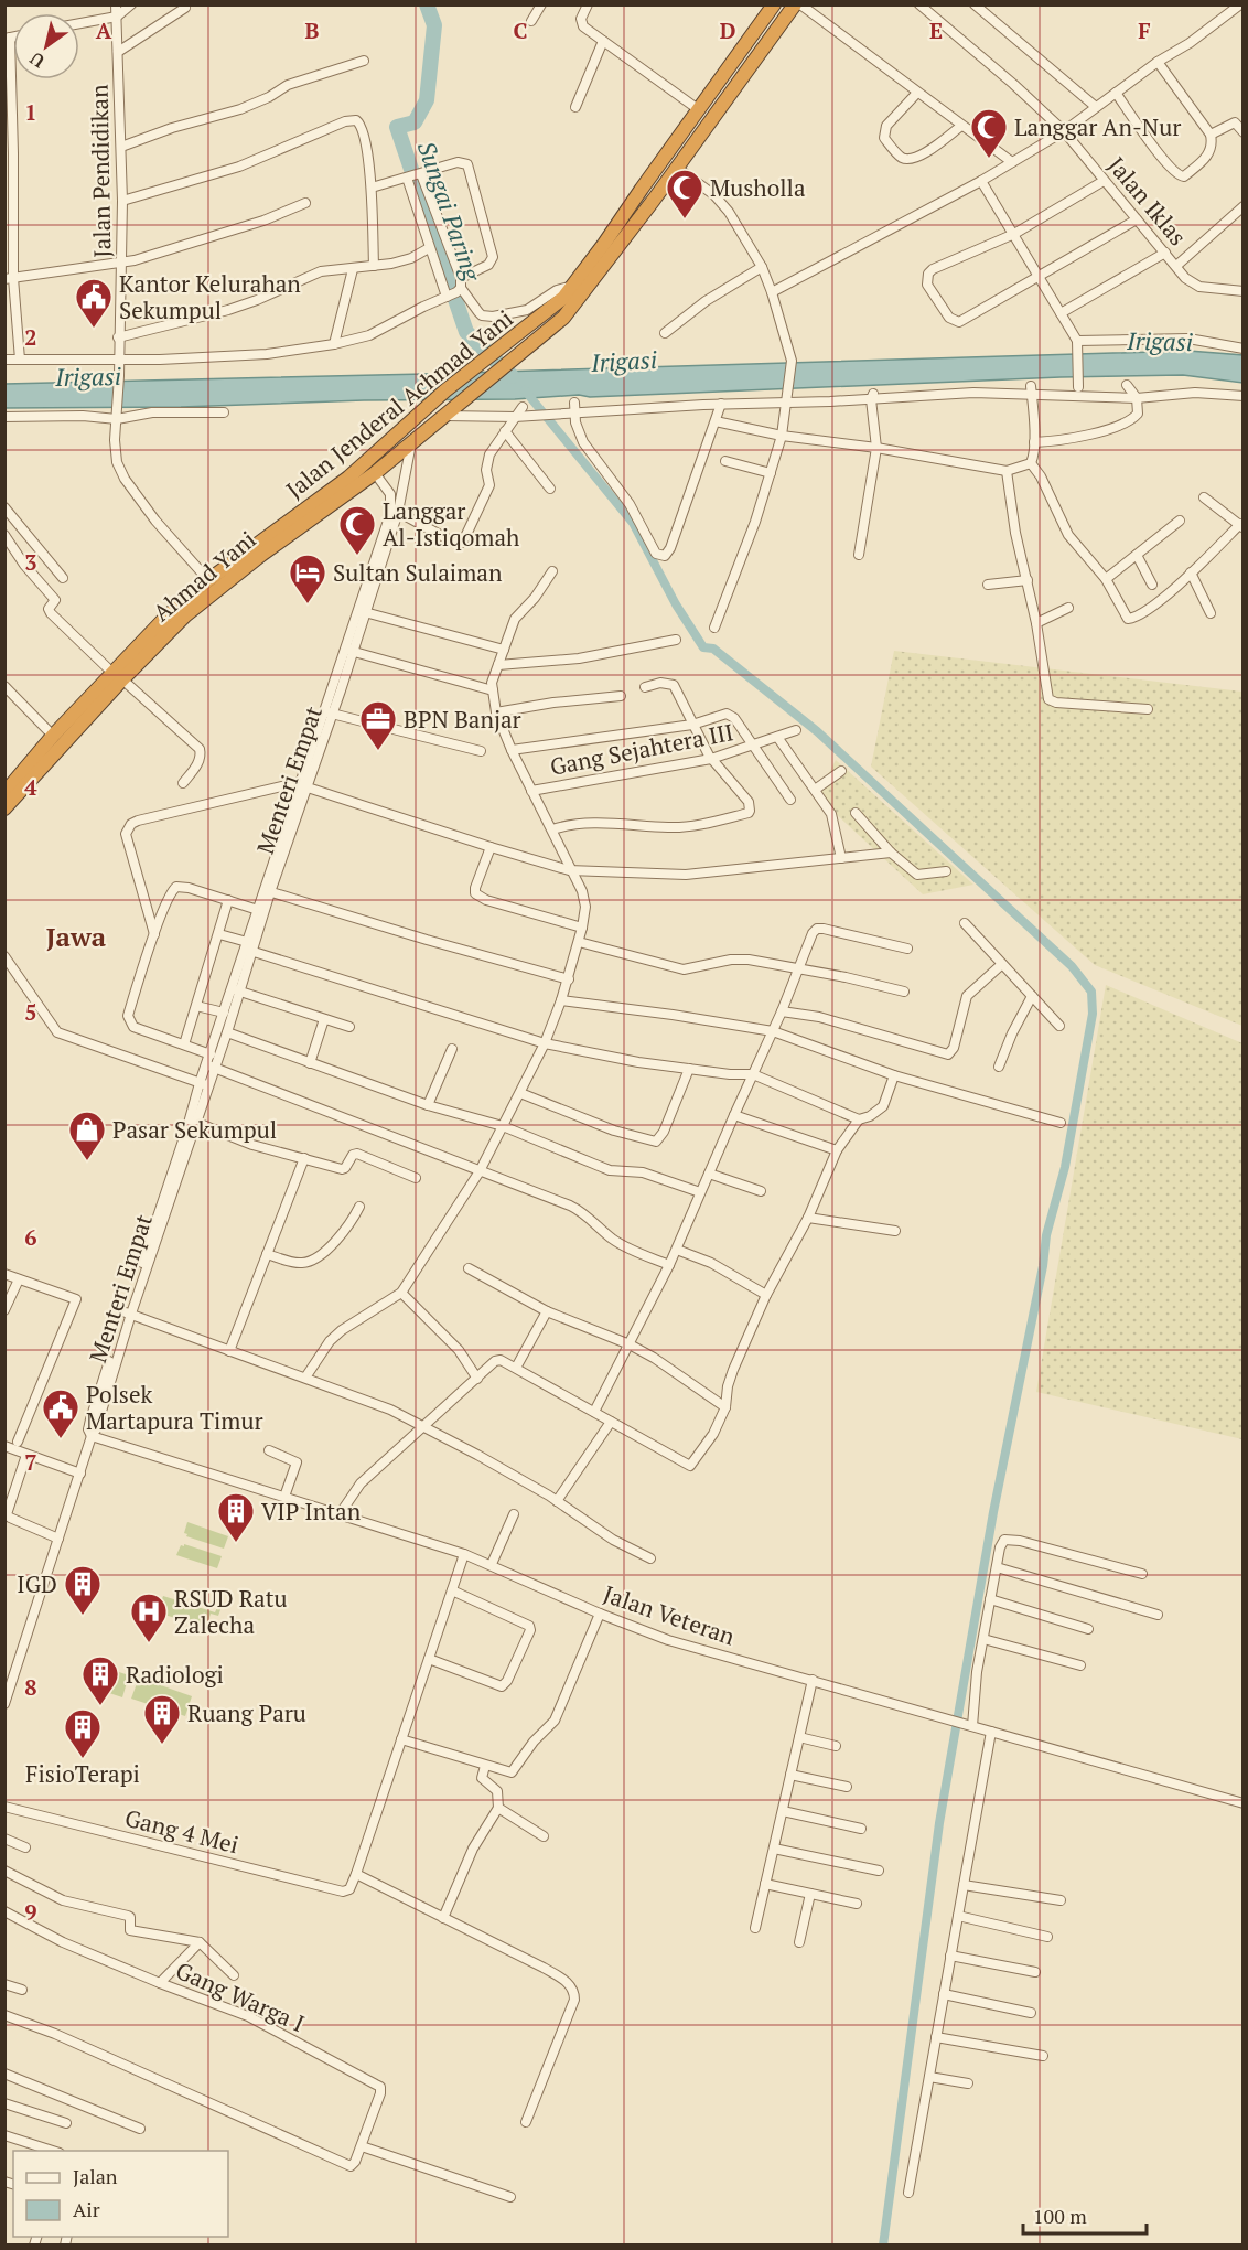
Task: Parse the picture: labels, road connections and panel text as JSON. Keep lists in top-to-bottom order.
{
  "streets": {
    "highway": ["Jalan Jenderal Achmad Yani", "Ahmad Yani"],
    "street": [
      "Jalan Pendidikan",
      "Jalan Iklas",
      "Gang Sejahtera III",
      "Menteri Empat",
      "Jalan Veteran",
      "Gang 4 Mei",
      "Gang Warga I"
    ]
  },
  "crossings": [
    ["Jalan Pendidikan", "Jalan Jenderal Achmad Yani"],
    ["Jalan Jenderal Achmad Yani", "Ahmad Yani"],
    ["Ahmad Yani", "Menteri Empat"],
    ["Menteri Empat", "Jalan Veteran"]
  ],
  "districts": ["Jawa"],
  "water": ["Sungai Paring", "Irigasi"],
  "places": {
    "mosque": ["Langgar An-Nur", "Musholla", "Langgar Al-Istiqomah"],
    "public building": ["Kantor Kelurahan Sekumpul", "Polsek Martapura Timur"],
    "hotel": ["Sultan Sulaiman"],
    "office": ["BPN Banjar"],
    "shop": ["Pasar Sekumpul"],
    "building": [
      "VIP Intan",
      "IGD",
      "Radiologi",
      "Ruang Paru",
      "FisioTerapi"
    ],
    "hospital": ["RSUD Ratu Zalecha"]
  },
  "legend": ["Jalan", "Air"],
  "scale_bar": "100 m",
  "north": "bottom left",
  "grid": {
    "columns": [
      "A",
      "B",
      "C",
      "D",
      "E",
      "F"
    ],
    "rows": [
      "1",
      "2",
      "3",
      "4",
      "5",
      "6",
      "7",
      "8",
      "9"
    ]
  }
}
